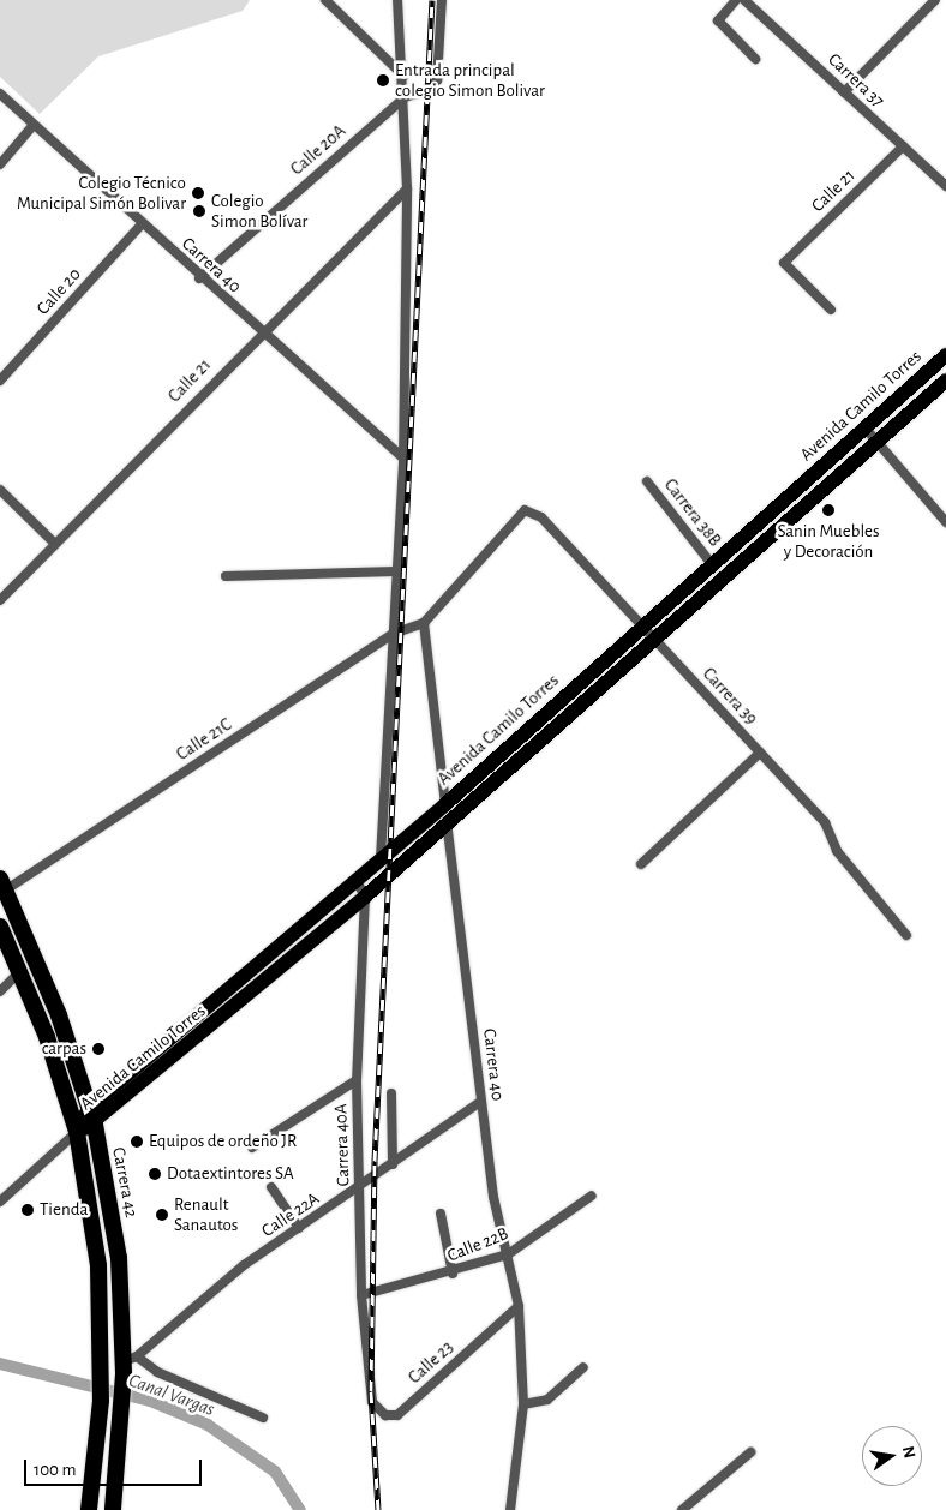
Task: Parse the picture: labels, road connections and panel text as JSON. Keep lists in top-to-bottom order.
{
  "streets": {
    "highway": ["Carrera 42"],
    "main road": ["Avenida Camilo Torres"],
    "street": [
      "Carrera 37",
      "Calle 20A",
      "Calle 21",
      "Carrera 40",
      "Calle 20",
      "Carrera 38B",
      "Carrera 39",
      "Calle 21C",
      "Carrera 40A",
      "Calle 22A",
      "Calle 22B",
      "Calle 23"
    ]
  },
  "crossings": [
    ["Carrera 37", "Calle 21"],
    ["Calle 20A", "Carrera 40"],
    ["Calle 21", "Carrera 40"],
    ["Carrera 40", "Calle 20"],
    ["Carrera 40", "Avenida Camilo Torres"],
    ["Carrera 40", "Carrera 39"],
    ["Carrera 40", "Calle 21C"],
    ["Carrera 40", "Calle 22A"],
    ["Carrera 40", "Calle 22B"],
    ["Carrera 40", "Calle 23"],
    ["Avenida Camilo Torres", "Carrera 38B"],
    ["Avenida Camilo Torres", "Carrera 39"],
    ["Avenida Camilo Torres", "Carrera 40A"],
    ["Avenida Camilo Torres", "Carrera 42"],
    ["Carrera 39", "Calle 21C"],
    ["Calle 21C", "Carrera 42"],
    ["Carrera 40A", "Calle 22A"],
    ["Carrera 40A", "Calle 22B"],
    ["Carrera 40A", "Calle 23"],
    ["Carrera 42", "Calle 22A"]
  ],
  "water": ["Canal Vargas"],
  "places": [
    "Entrada principal colegio Simon Bolivar",
    "Colegio Técnico Municipal Simón Bolivar",
    "Colegio Simon Bolívar",
    "Sanin Muebles y Decoración",
    "carpas",
    "Equipos de ordeño JR",
    "Dotaextintores SA",
    "Tienda",
    "Renault Sanautos"
  ],
  "scale_bar": "100 m",
  "north": "right"
}
